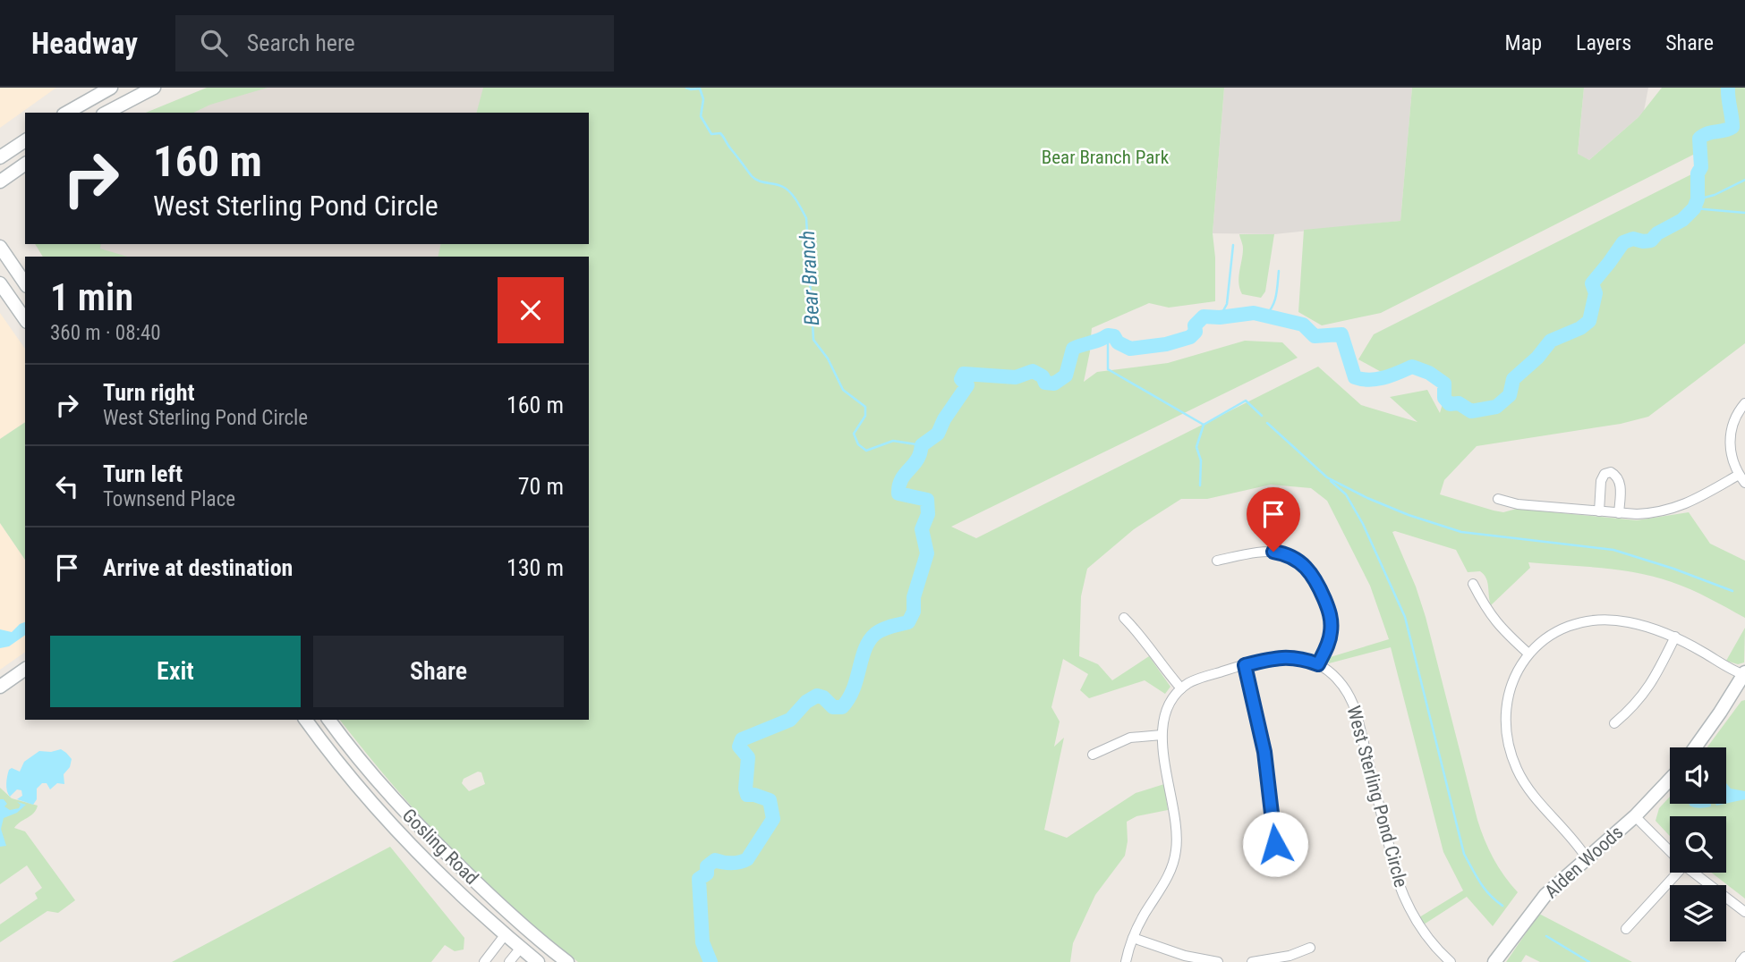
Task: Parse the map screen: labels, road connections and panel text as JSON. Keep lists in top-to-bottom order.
{
  "streets": {
    "main road": ["Gosling Road", "Alden Woods"],
    "street": ["West Sterling Pond Circle"]
  },
  "water": ["Bear Branch"],
  "parks": ["Bear Branch Park"],
  "page": {
    "header": "Headway",
    "search": "Search here",
    "nav": ["Map", "Layers", "Share"],
    "turn": ["160 m", "West Sterling Pond Circle"],
    "heading": ["1 min", "360 m · 08:40"],
    "list": [
      {
        "name": "Turn right",
        "note": "West Sterling Pond Circle",
        "value": "160 m"
      },
      {
        "name": "Turn left",
        "note": "Townsend Place",
        "value": "70 m"
      },
      {
        "name": "Arrive at destination",
        "value": "130 m"
      }
    ],
    "buttons": ["Exit", "Share"]
  }
}
